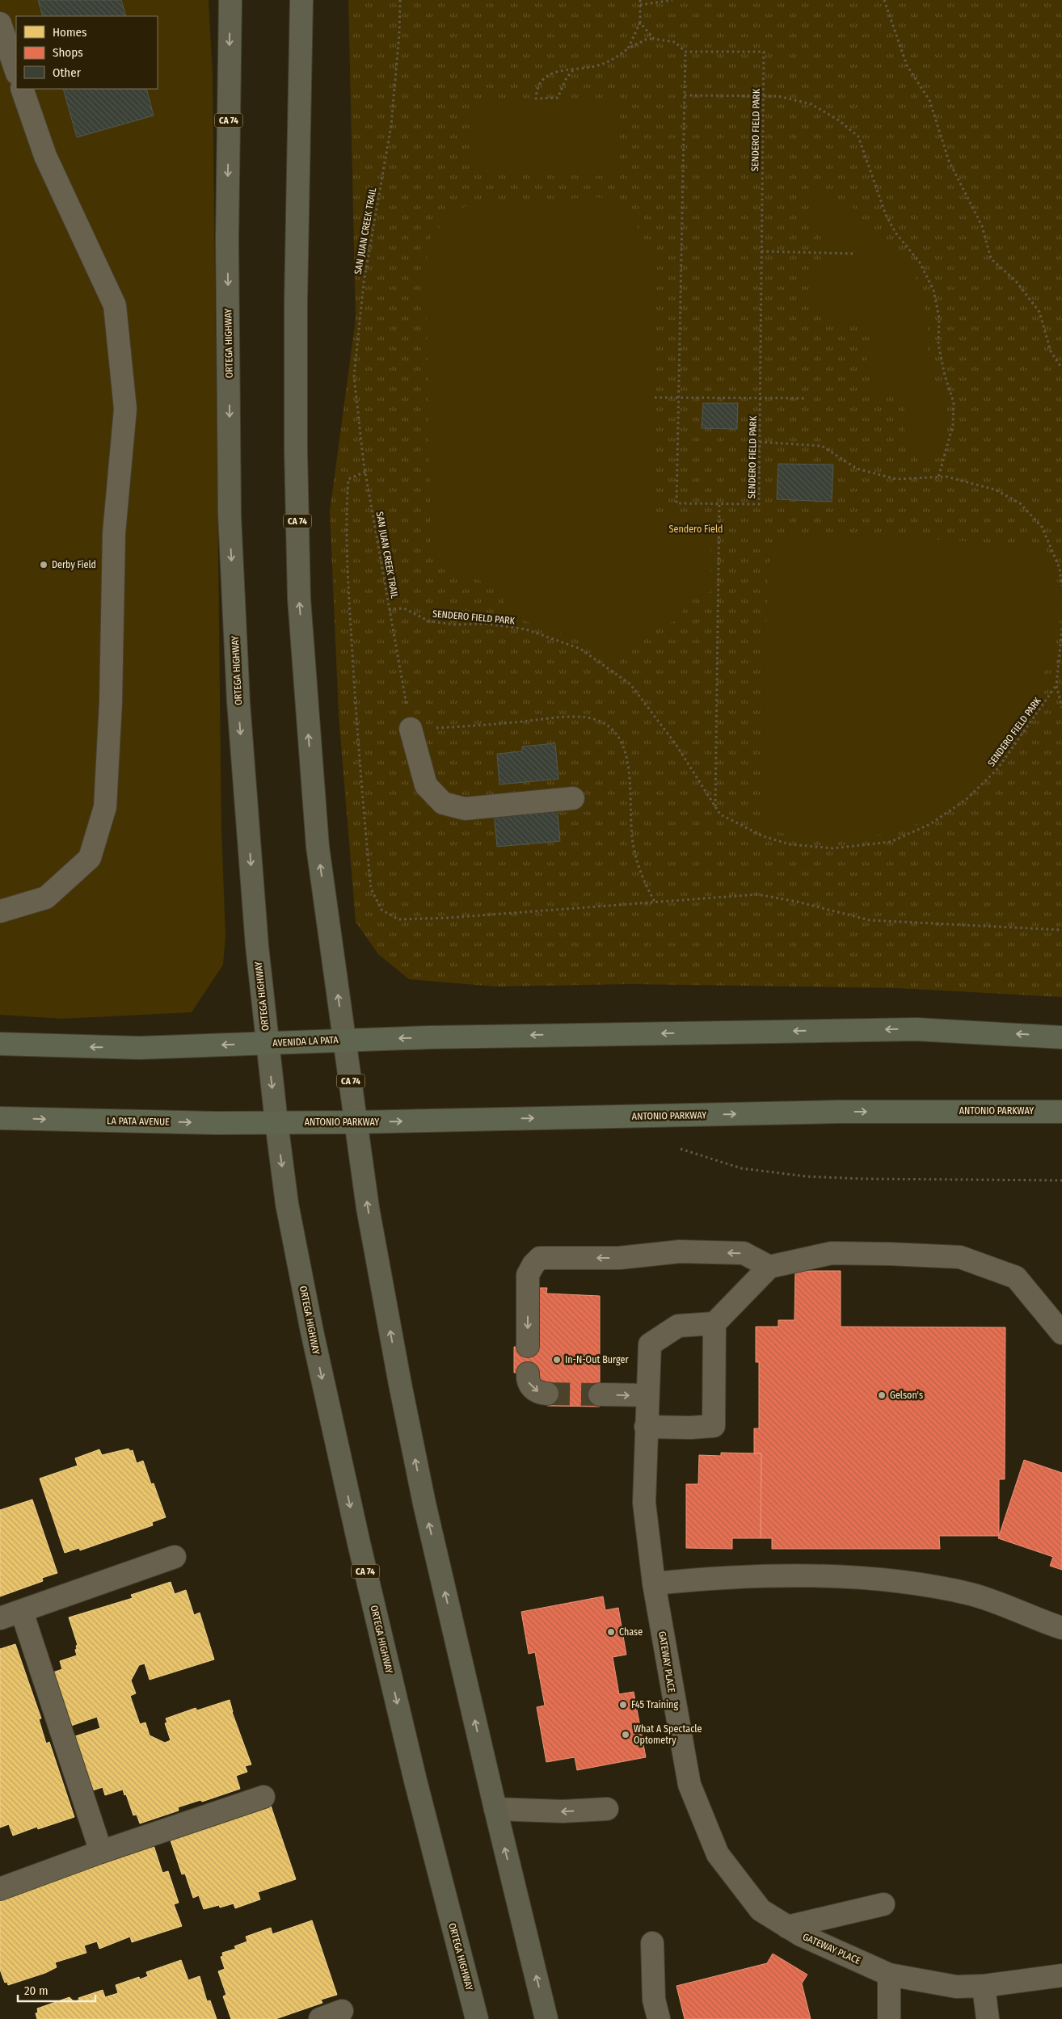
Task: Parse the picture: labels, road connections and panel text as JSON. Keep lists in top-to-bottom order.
{
  "streets": {
    "highway": ["AVENIDA LA PATA", "ANTONIO PARKWAY", "LA PATA AVENUE"],
    "main road": ["CA 74", "ORTEGA HIGHWAY"],
    "lane": ["GATEWAY PLACE"],
    "path": ["SENDERO FIELD PARK", "SAN JUAN CREEK TRAIL"]
  },
  "crossings": [
    ["CA 74", "AVENIDA LA PATA"],
    ["CA 74", "ANTONIO PARKWAY"],
    ["SENDERO FIELD PARK", "SAN JUAN CREEK TRAIL"],
    ["ORTEGA HIGHWAY", "AVENIDA LA PATA"],
    ["ORTEGA HIGHWAY", "ANTONIO PARKWAY"],
    ["ORTEGA HIGHWAY", "LA PATA AVENUE"],
    ["ANTONIO PARKWAY", "LA PATA AVENUE"]
  ],
  "parks": ["Sendero Field"],
  "places": [
    "Derby Field",
    "In-N-Out Burger",
    "Gelson's",
    "Chase",
    "F45 Training",
    "What A Spectacle Optometry"
  ],
  "legend": ["Homes", "Shops", "Other"],
  "scale_bar": "20 m"
}
